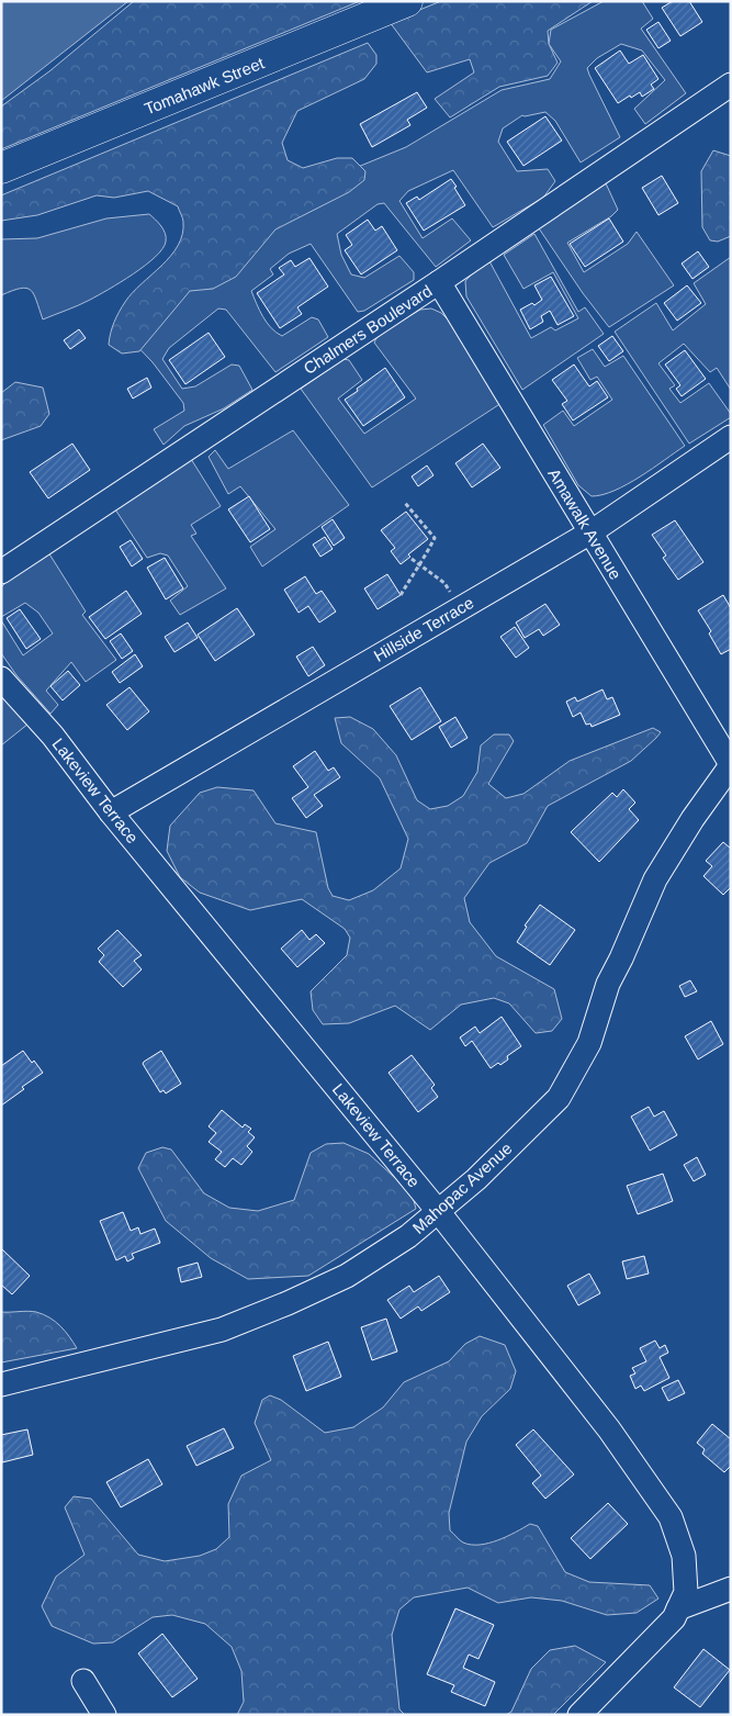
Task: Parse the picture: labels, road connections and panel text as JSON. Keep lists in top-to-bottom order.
{
  "streets": {
    "main road": ["Tomahawk Street"],
    "street": [
      "Chalmers Boulevard",
      "Amawalk Avenue",
      "Hillside Terrace",
      "Lakeview Terrace",
      "Mahopac Avenue"
    ]
  },
  "crossings": [
    ["Chalmers Boulevard", "Amawalk Avenue"],
    ["Amawalk Avenue", "Hillside Terrace"],
    ["Amawalk Avenue", "Mahopac Avenue"],
    ["Hillside Terrace", "Lakeview Terrace"],
    ["Lakeview Terrace", "Mahopac Avenue"]
  ]
}
